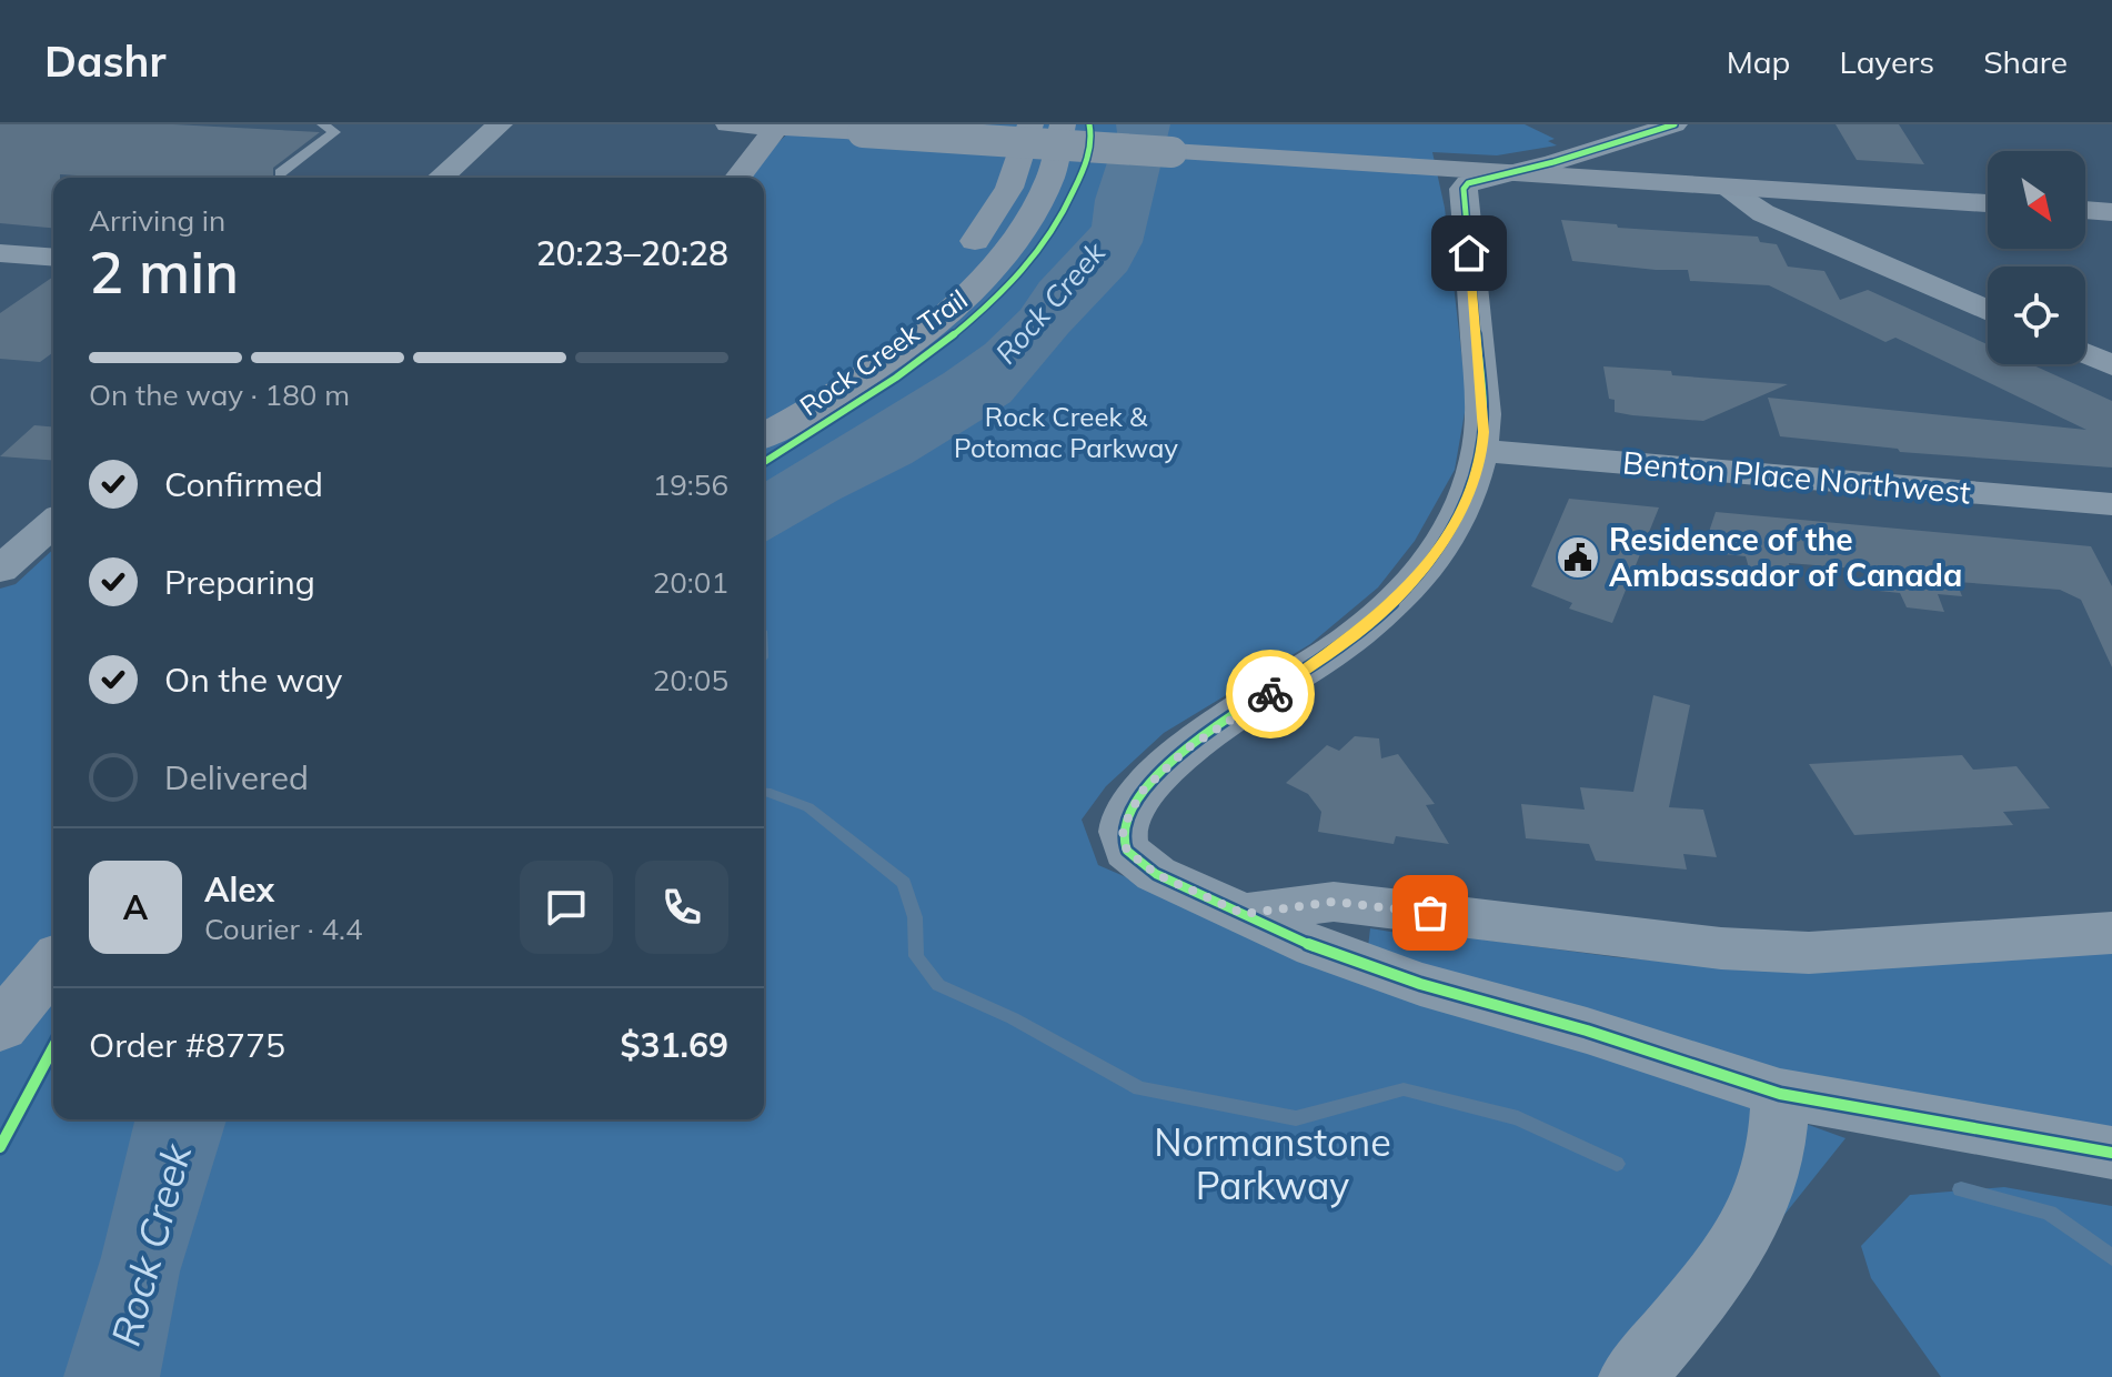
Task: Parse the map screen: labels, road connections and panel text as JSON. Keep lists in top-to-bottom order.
{
  "streets": {
    "street": ["Benton Place Northwest"],
    "cycle path": ["Rock Creek Trail"]
  },
  "water": ["Rock Creek"],
  "parks": ["Rock Creek & Potomac Parkway", "Normanstone Parkway"],
  "places": {
    "public building": ["Residence of the Ambassador of Canada"]
  },
  "north": "bottom right",
  "page": {
    "header": "Dashr",
    "nav": ["Map", "Layers", "Share"],
    "heading": ["2 min", "Arriving in", "20:23–20:28"],
    "panel": [
      "Alex",
      "Courier · 4.4",
      "Order #8775",
      "$31.69"
    ],
    "bar": "On the way · 180 m",
    "list": [
      ["Confirmed", "19:56"],
      ["Preparing", "20:01"],
      ["On the way", "20:05"],
      "Delivered"
    ],
    "round": "A"
  }
}
